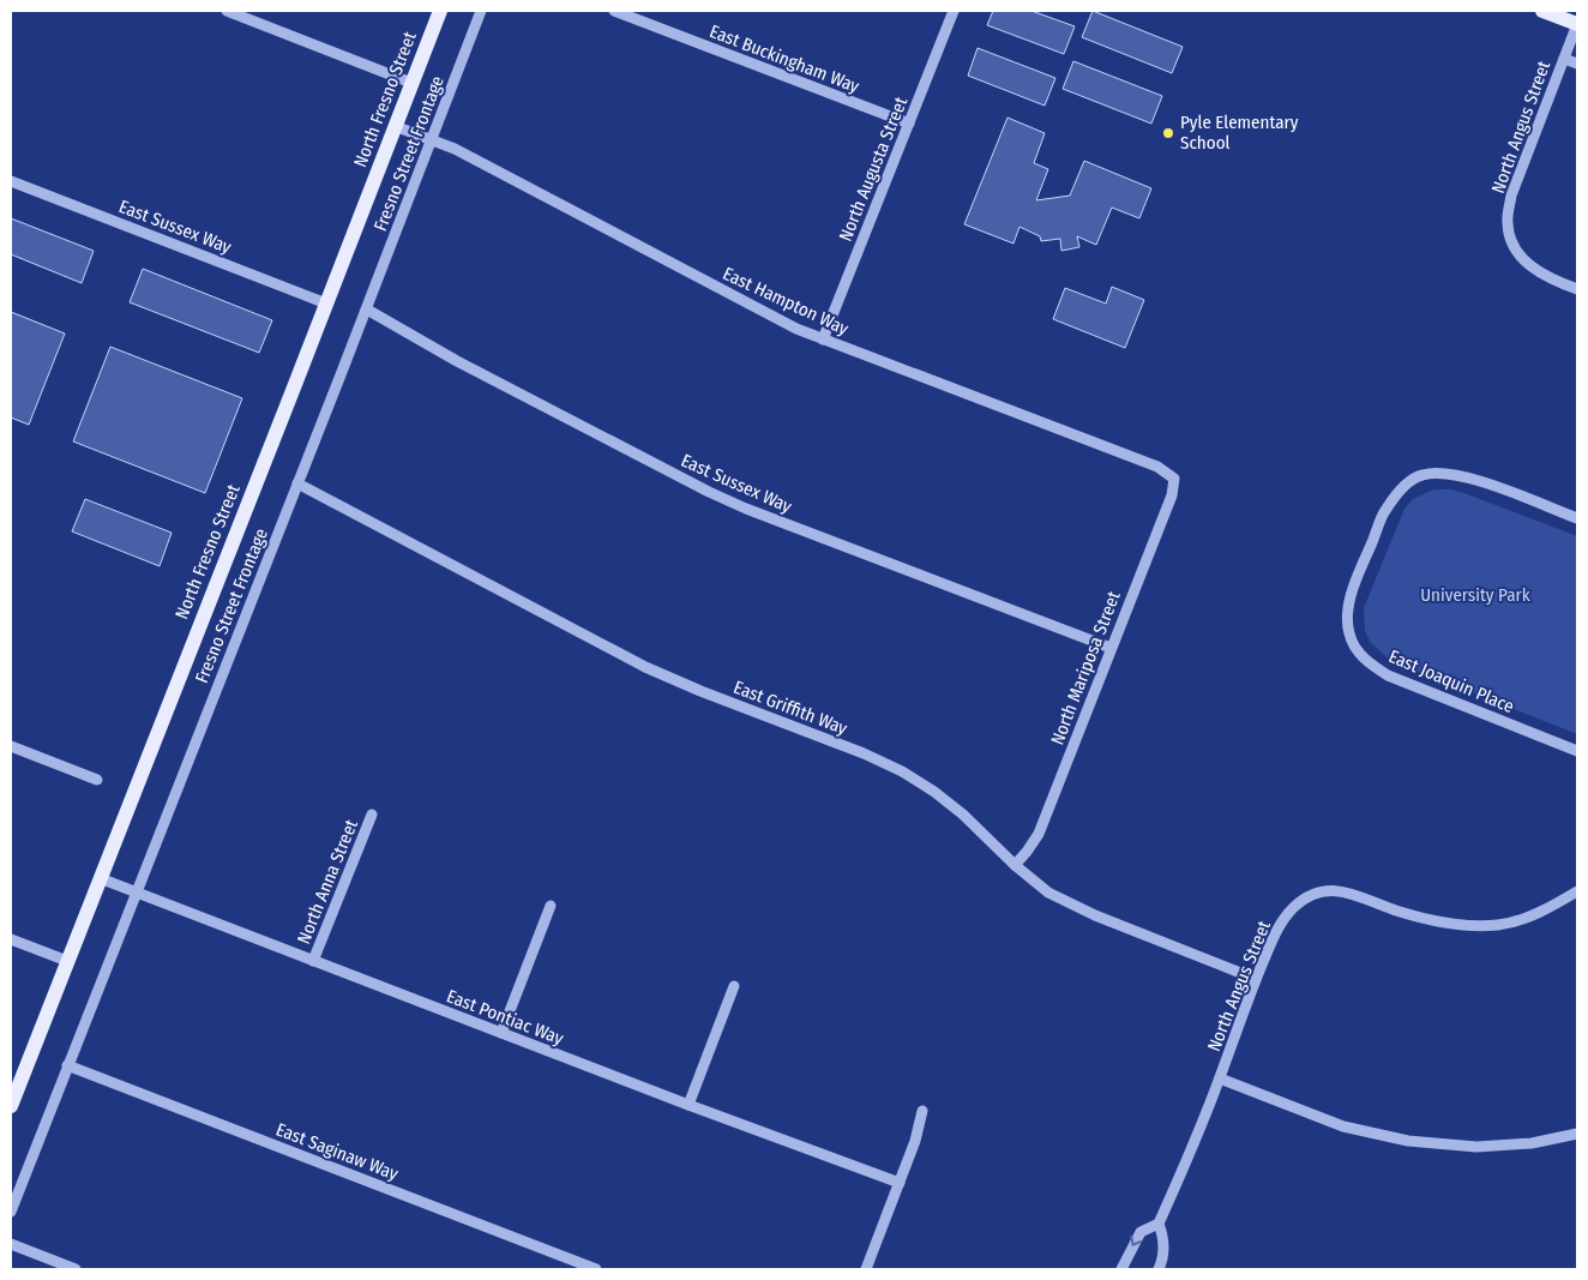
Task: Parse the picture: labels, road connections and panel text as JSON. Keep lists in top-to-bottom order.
{
  "streets": {
    "main road": ["North Fresno Street"],
    "street": [
      "East Buckingham Way",
      "North Angus Street",
      "Fresno Street Frontage",
      "North Augusta Street",
      "East Sussex Way",
      "East Hampton Way",
      "North Mariposa Street",
      "East Joaquin Place",
      "East Griffith Way",
      "North Anna Street",
      "East Pontiac Way",
      "East Saginaw Way"
    ]
  },
  "crossings": [
    ["East Buckingham Way", "North Augusta Street"],
    ["North Fresno Street", "East Sussex Way"],
    ["North Fresno Street", "East Hampton Way"],
    ["North Fresno Street", "East Pontiac Way"],
    ["North Angus Street", "East Griffith Way"],
    ["Fresno Street Frontage", "East Sussex Way"],
    ["Fresno Street Frontage", "East Hampton Way"],
    ["Fresno Street Frontage", "East Griffith Way"],
    ["Fresno Street Frontage", "East Pontiac Way"],
    ["Fresno Street Frontage", "East Saginaw Way"],
    ["North Augusta Street", "East Hampton Way"],
    ["East Sussex Way", "North Mariposa Street"],
    ["East Hampton Way", "North Mariposa Street"],
    ["North Mariposa Street", "East Griffith Way"],
    ["North Anna Street", "East Pontiac Way"]
  ],
  "parks": ["University Park"],
  "places": ["Pyle Elementary School"]
}
